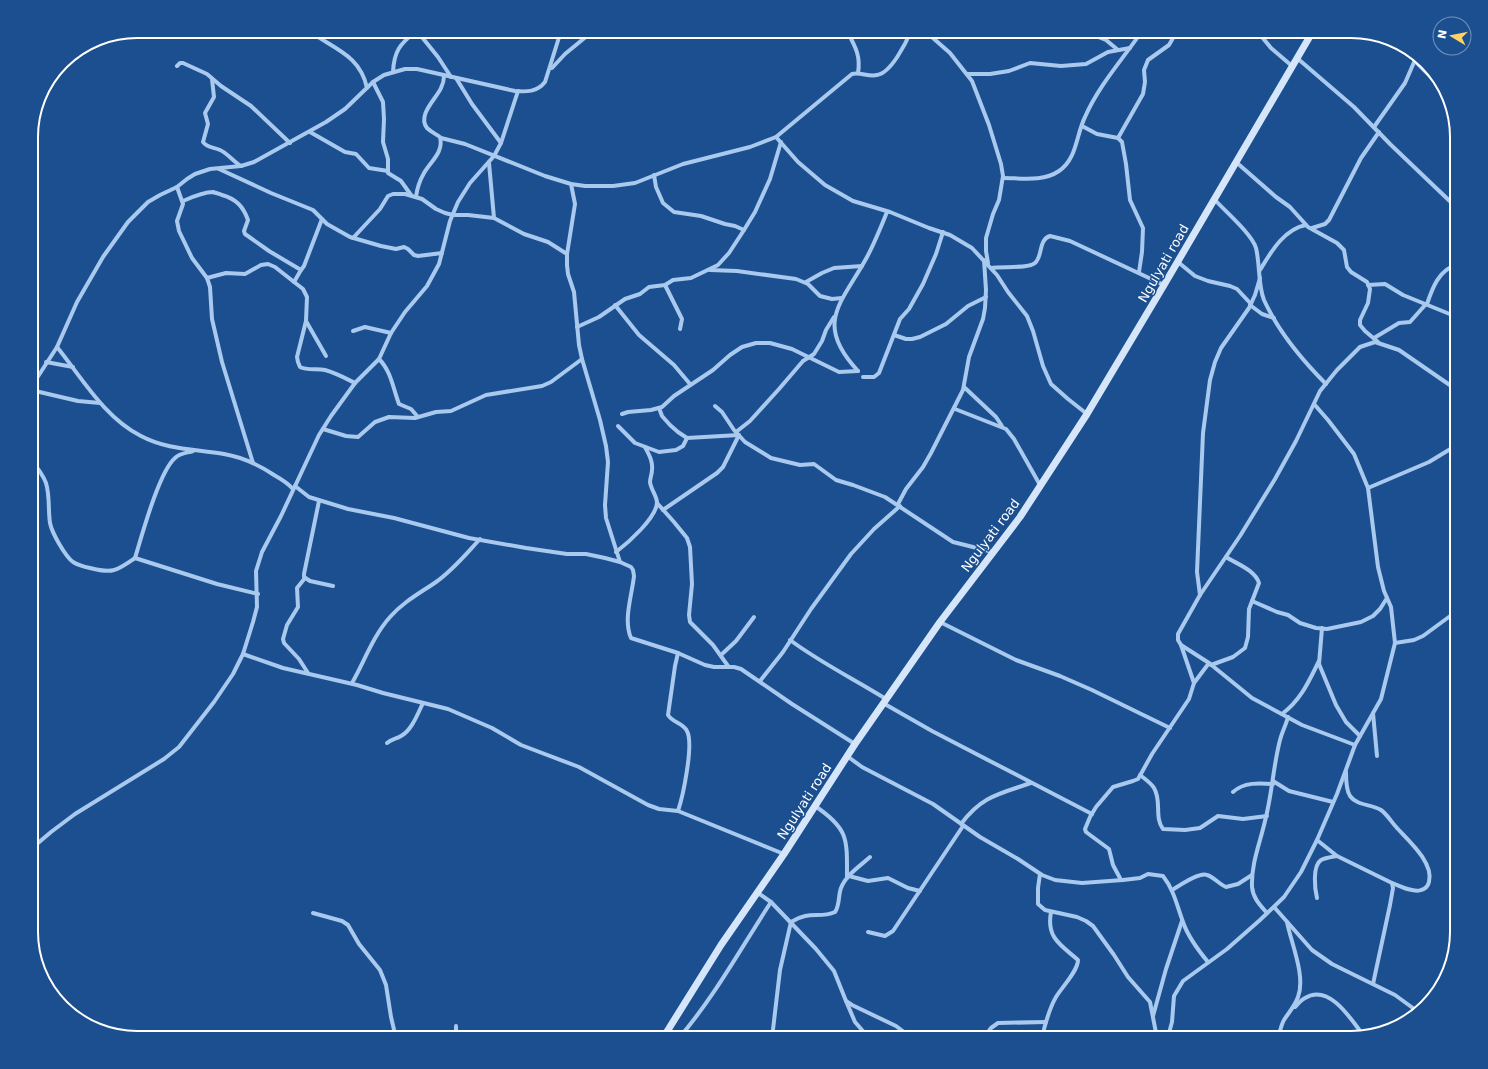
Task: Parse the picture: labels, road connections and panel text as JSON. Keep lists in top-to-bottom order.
{
  "streets": {
    "main road": ["Ngulyati road"]
  },
  "north": "left"
}
